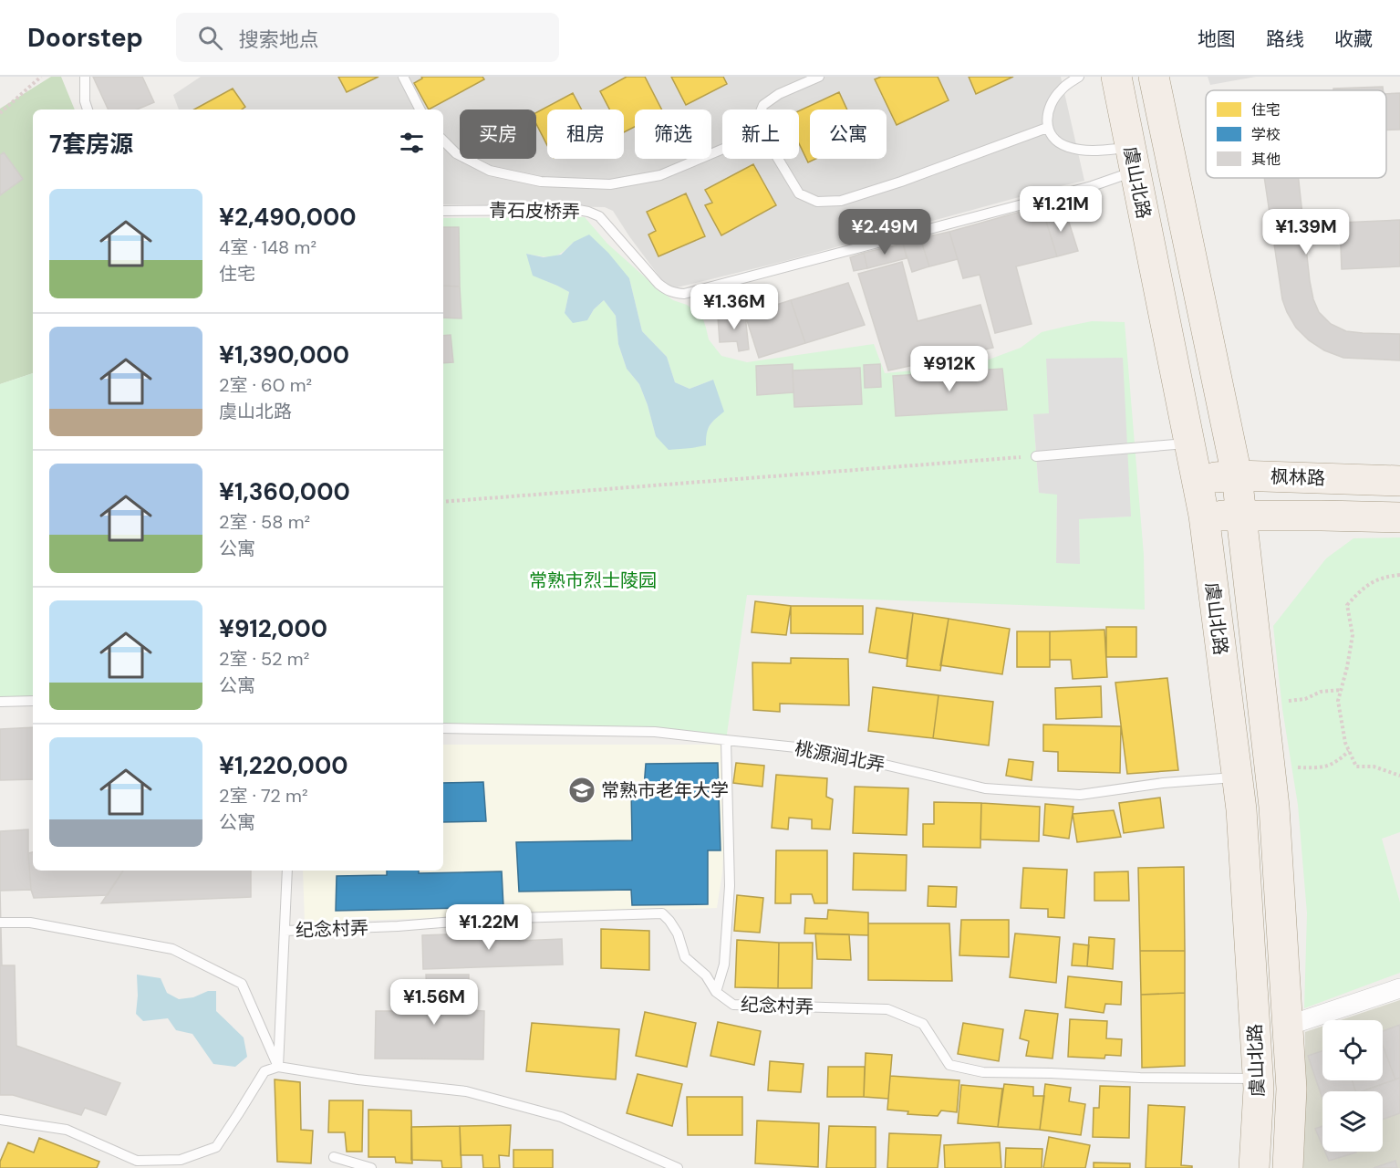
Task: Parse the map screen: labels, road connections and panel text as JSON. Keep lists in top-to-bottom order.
{
  "streets": {
    "main road": ["虞山北路", "枫林路"],
    "lane": ["青石皮桥弄", "桃源涧北弄", "纪念村弄"]
  },
  "crossings": [
    ["虞山北路", "青石皮桥弄"],
    ["虞山北路", "枫林路"],
    ["虞山北路", "桃源涧北弄"],
    ["虞山北路", "纪念村弄"]
  ],
  "parks": ["常熟市烈士陵园"],
  "places": {
    "school or university": ["常熟市老年大学"]
  },
  "legend": ["住宅", "学校", "其他"],
  "page": {
    "header": "Doorstep",
    "search": "搜索地点",
    "nav": ["地图", "路线", "收藏"],
    "chip": [
      "买房",
      "租房",
      "筛选",
      "新上",
      "公寓"
    ],
    "heading": "7套房源",
    "list": [
      {
        "name": "¥2,490,000",
        "note": "4室 · 148 m² · 住宅"
      },
      {
        "name": "¥1,390,000",
        "note": "2室 · 60 m² · 虞山北路"
      },
      {
        "name": "¥1,360,000",
        "note": "2室 · 58 m² · 公寓"
      },
      {
        "name": "¥912,000",
        "note": "2室 · 52 m² · 公寓"
      },
      {
        "name": "¥1,220,000",
        "note": "2室 · 72 m² · 公寓"
      }
    ],
    "price": [
      "¥1.21M",
      "¥2.49M",
      "¥1.39M",
      "¥1.36M",
      "¥912K",
      "¥1.22M",
      "¥1.56M"
    ]
  }
}
